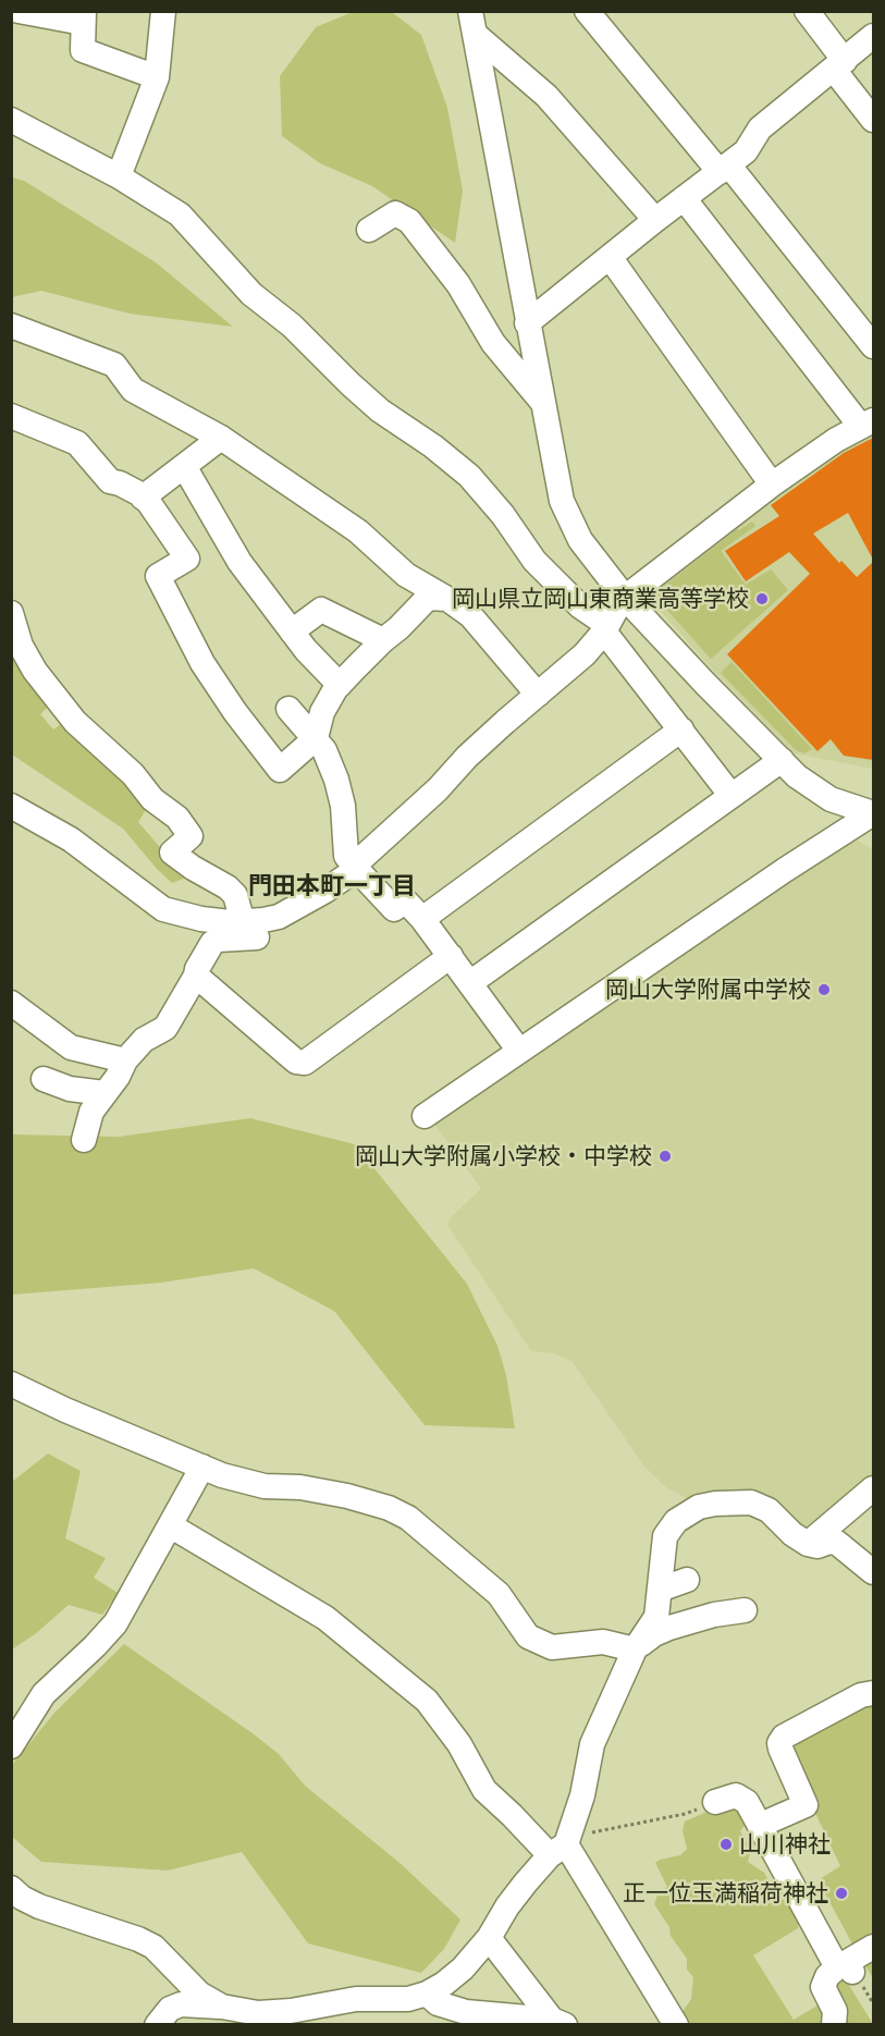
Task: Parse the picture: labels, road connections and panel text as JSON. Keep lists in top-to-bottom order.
{
  "districts": ["門田本町一丁目"],
  "places": [
    "岡山県立岡山東商業高等学校",
    "岡山大学附属中学校",
    "岡山大学附属小学校・中学校",
    "山川神社",
    "正一位玉満稲荷神社"
  ]
}
